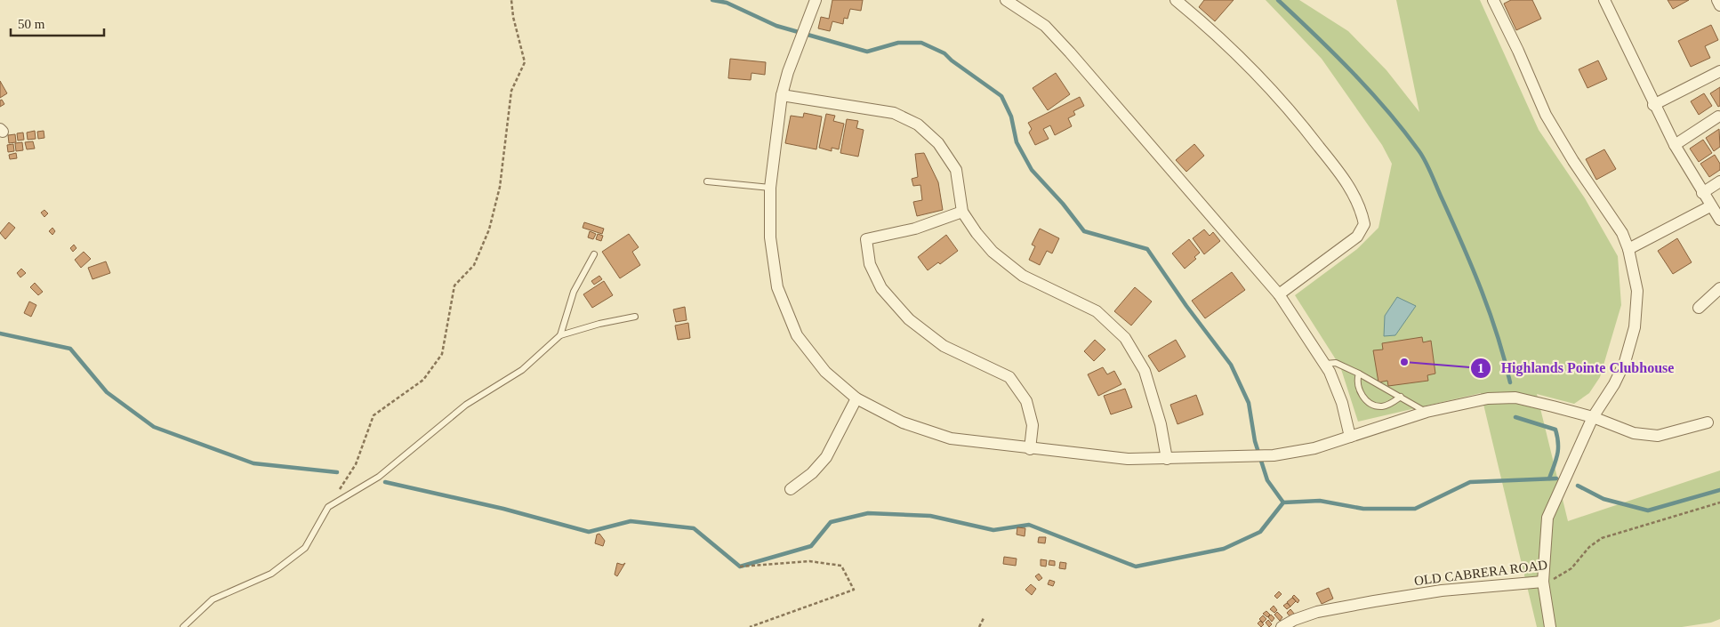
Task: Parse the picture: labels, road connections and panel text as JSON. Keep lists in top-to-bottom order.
{
  "streets": {
    "street": ["OLD CABRERA ROAD"]
  },
  "places": ["Highlands Pointe Clubhouse"],
  "scale_bar": "50 m"
}
